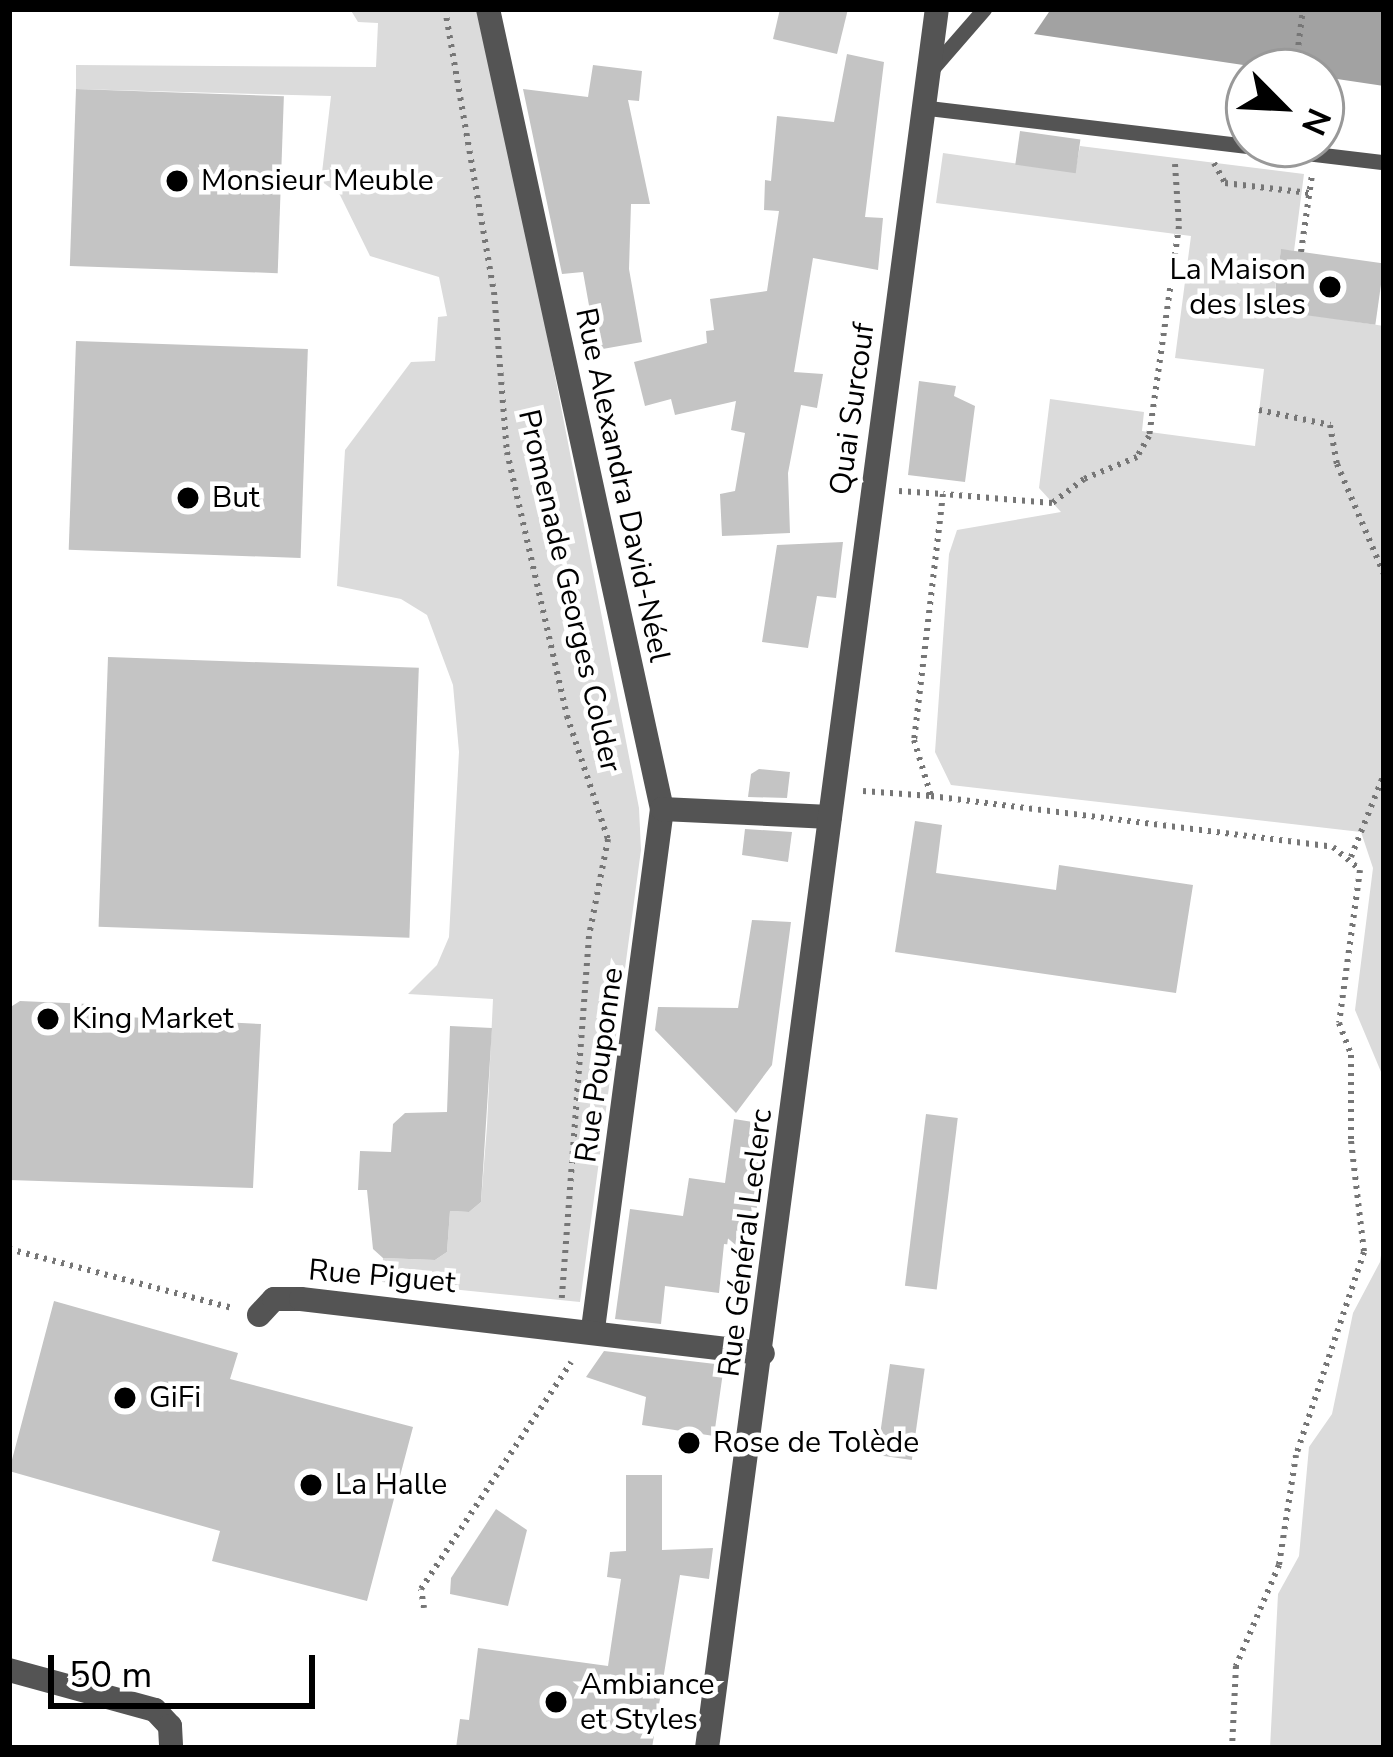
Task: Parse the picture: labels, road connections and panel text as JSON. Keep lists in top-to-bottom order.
{
  "streets": {
    "street": [
      "Quai Surcouf",
      "Rue Alexandra David-Néel",
      "Rue Pouponne",
      "Rue Général Leclerc",
      "Rue Piguet"
    ],
    "path": ["Promenade Georges Colder"]
  },
  "crossings": [
    ["Quai Surcouf", "Rue Général Leclerc"],
    ["Rue Alexandra David-Néel", "Rue Pouponne"],
    ["Promenade Georges Colder", "Rue Piguet"],
    ["Rue Pouponne", "Rue Piguet"],
    ["Rue Général Leclerc", "Rue Piguet"]
  ],
  "places": [
    "Monsieur Meuble",
    "La Maison des Isles",
    "But",
    "King Market",
    "GiFi",
    "Rose de Tolède",
    "La Halle",
    "Ambiance et Styles"
  ],
  "scale_bar": "50 m",
  "north": "bottom right"
}
